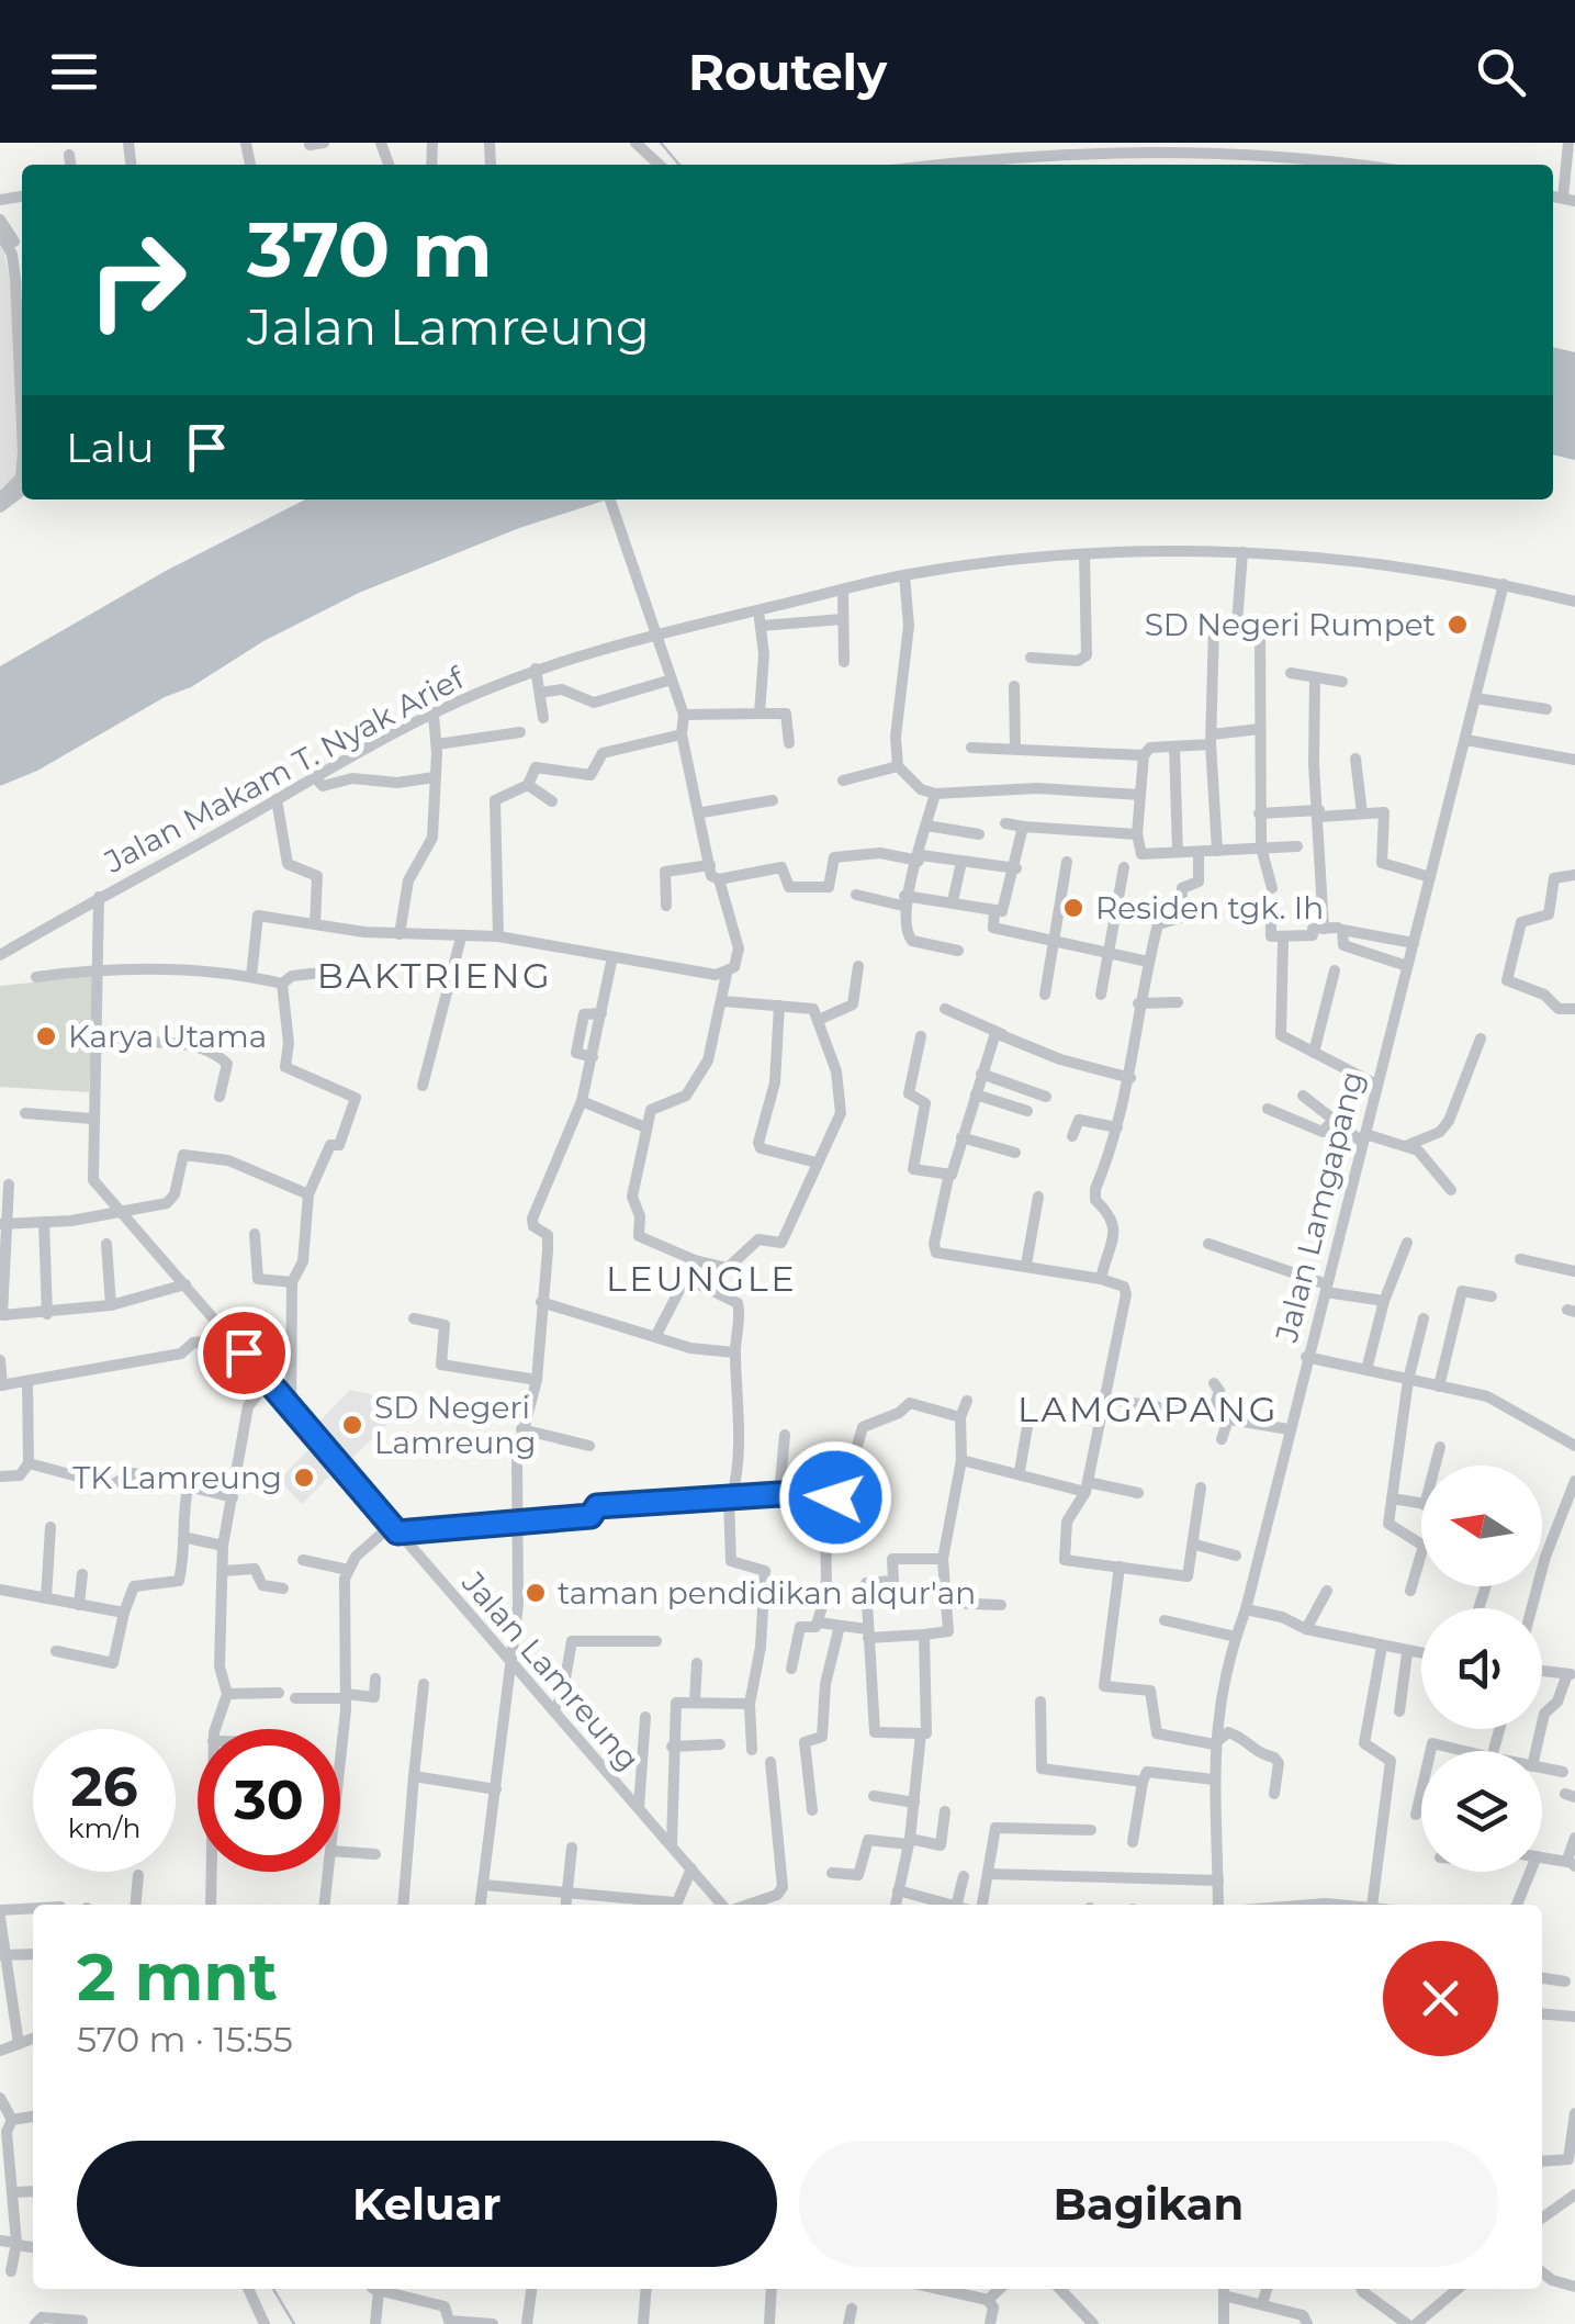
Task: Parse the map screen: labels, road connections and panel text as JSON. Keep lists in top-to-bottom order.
{
  "streets": {
    "street": ["Jalan Makam T. Nyak Arief", "Jalan Lamgapang", "Jalan Lamreung"]
  },
  "crossings": [
    ["Jalan Makam T. Nyak Arief", "Jalan Lamgapang"],
    ["Jalan Makam T. Nyak Arief", "Jalan Lamreung"]
  ],
  "districts": ["BAKTRIENG", "LEUNGLE", "LAMGAPANG"],
  "places": [
    "SD Negeri Rumpet",
    "Residen tgk. Ih",
    "Karya Utama",
    "SD Negeri Lamreung",
    "TK Lamreung",
    "taman pendidikan alqur'an"
  ],
  "north": "left",
  "page": {
    "header": "Routely",
    "turn": ["370 m", "Jalan Lamreung"],
    "then": "Lalu",
    "speed": "26 km/h",
    "limit": "30",
    "heading": ["2 mnt", "570 m · 15:55"],
    "buttons": ["Keluar", "Bagikan"]
  }
}
